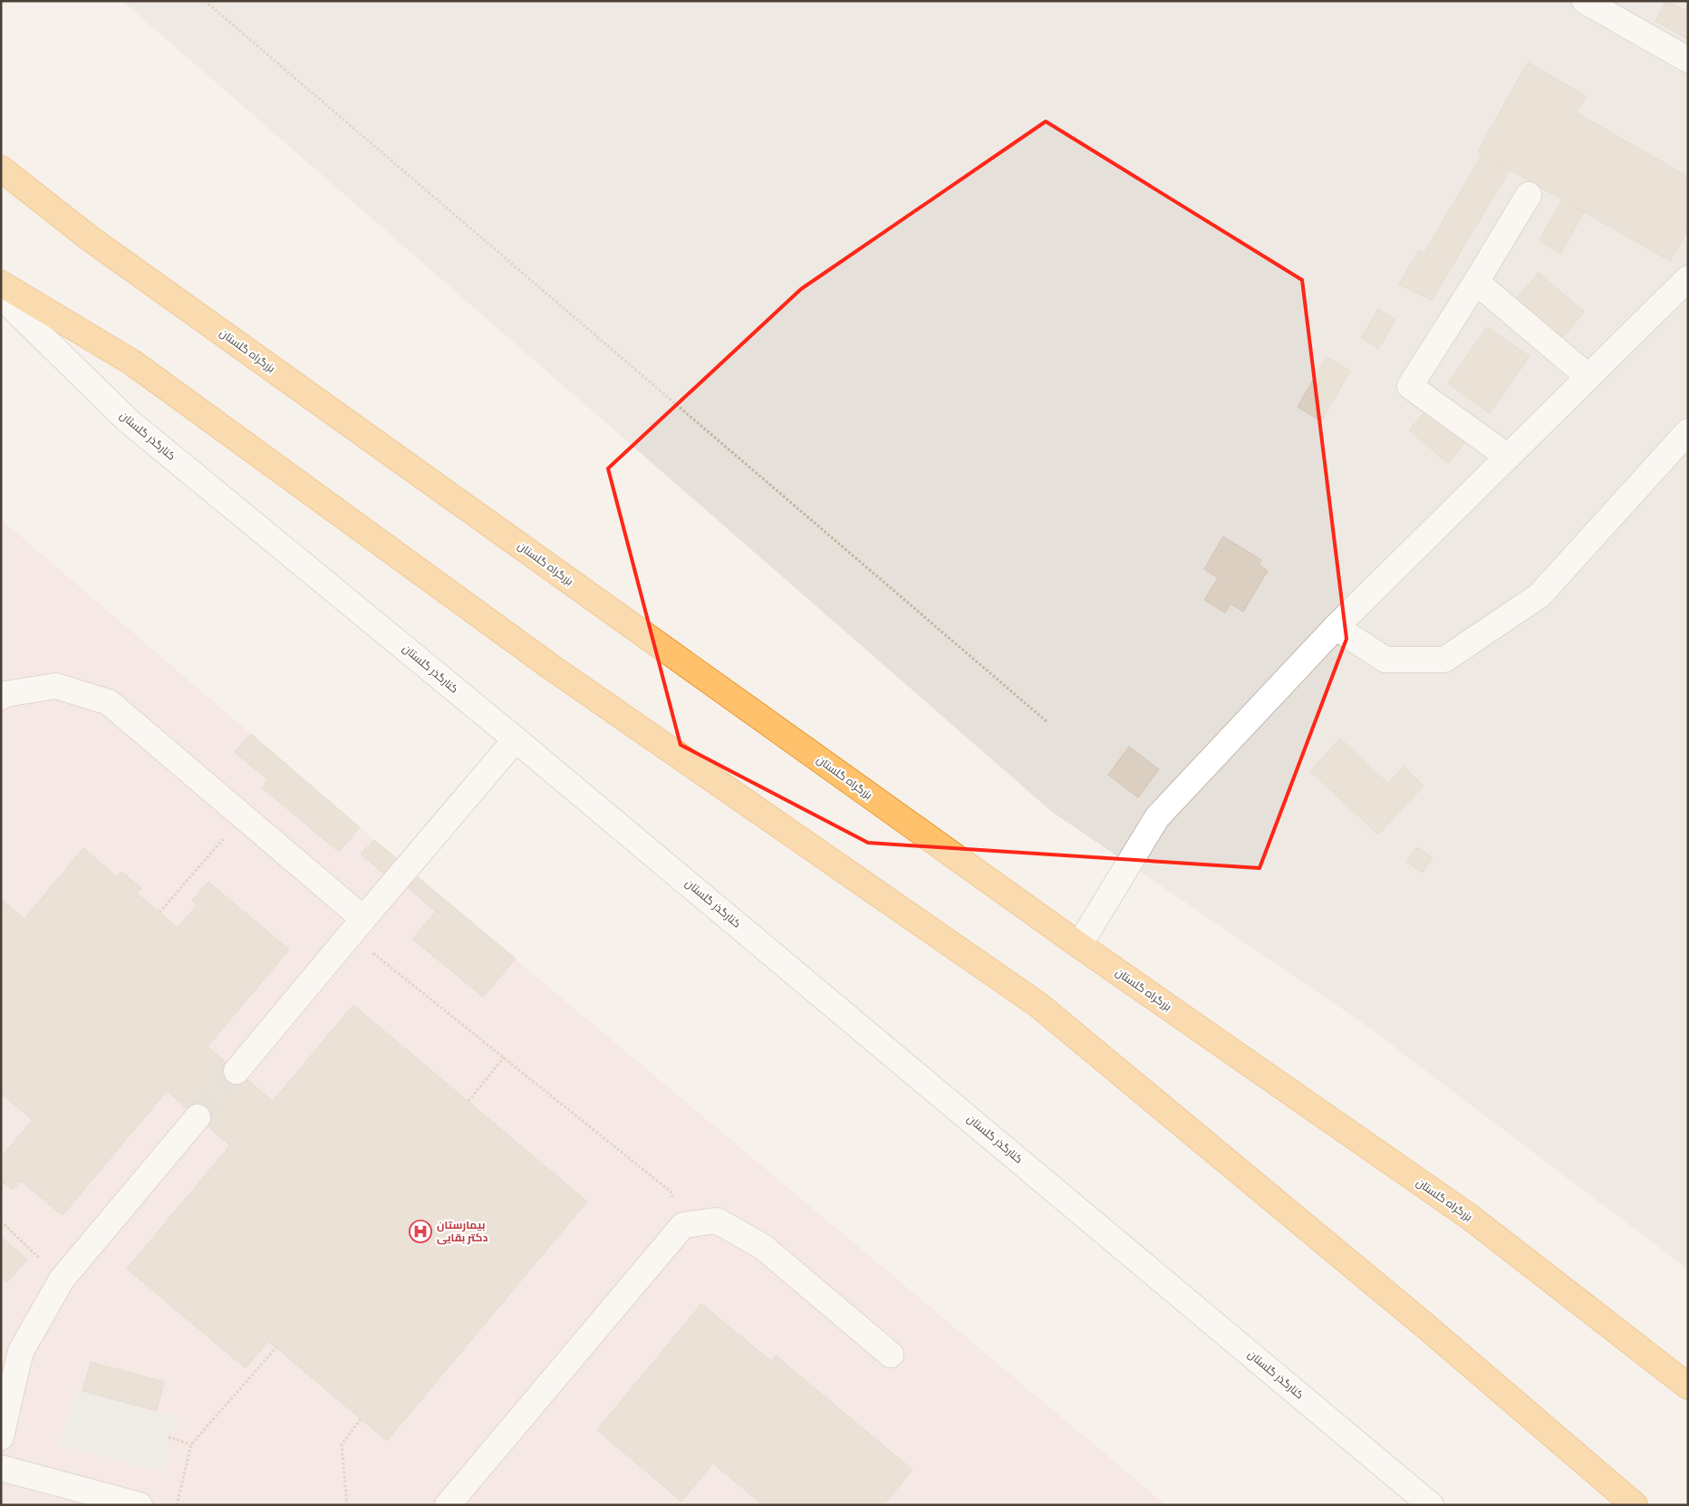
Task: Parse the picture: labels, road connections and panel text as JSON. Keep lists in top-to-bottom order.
{
  "streets": {
    "highway": ["بزرگراه گلستان"],
    "street": ["کنارگذر گلستان"]
  },
  "places": {
    "hospital": ["بیمارستان دکتر بقایی"]
  }
}
